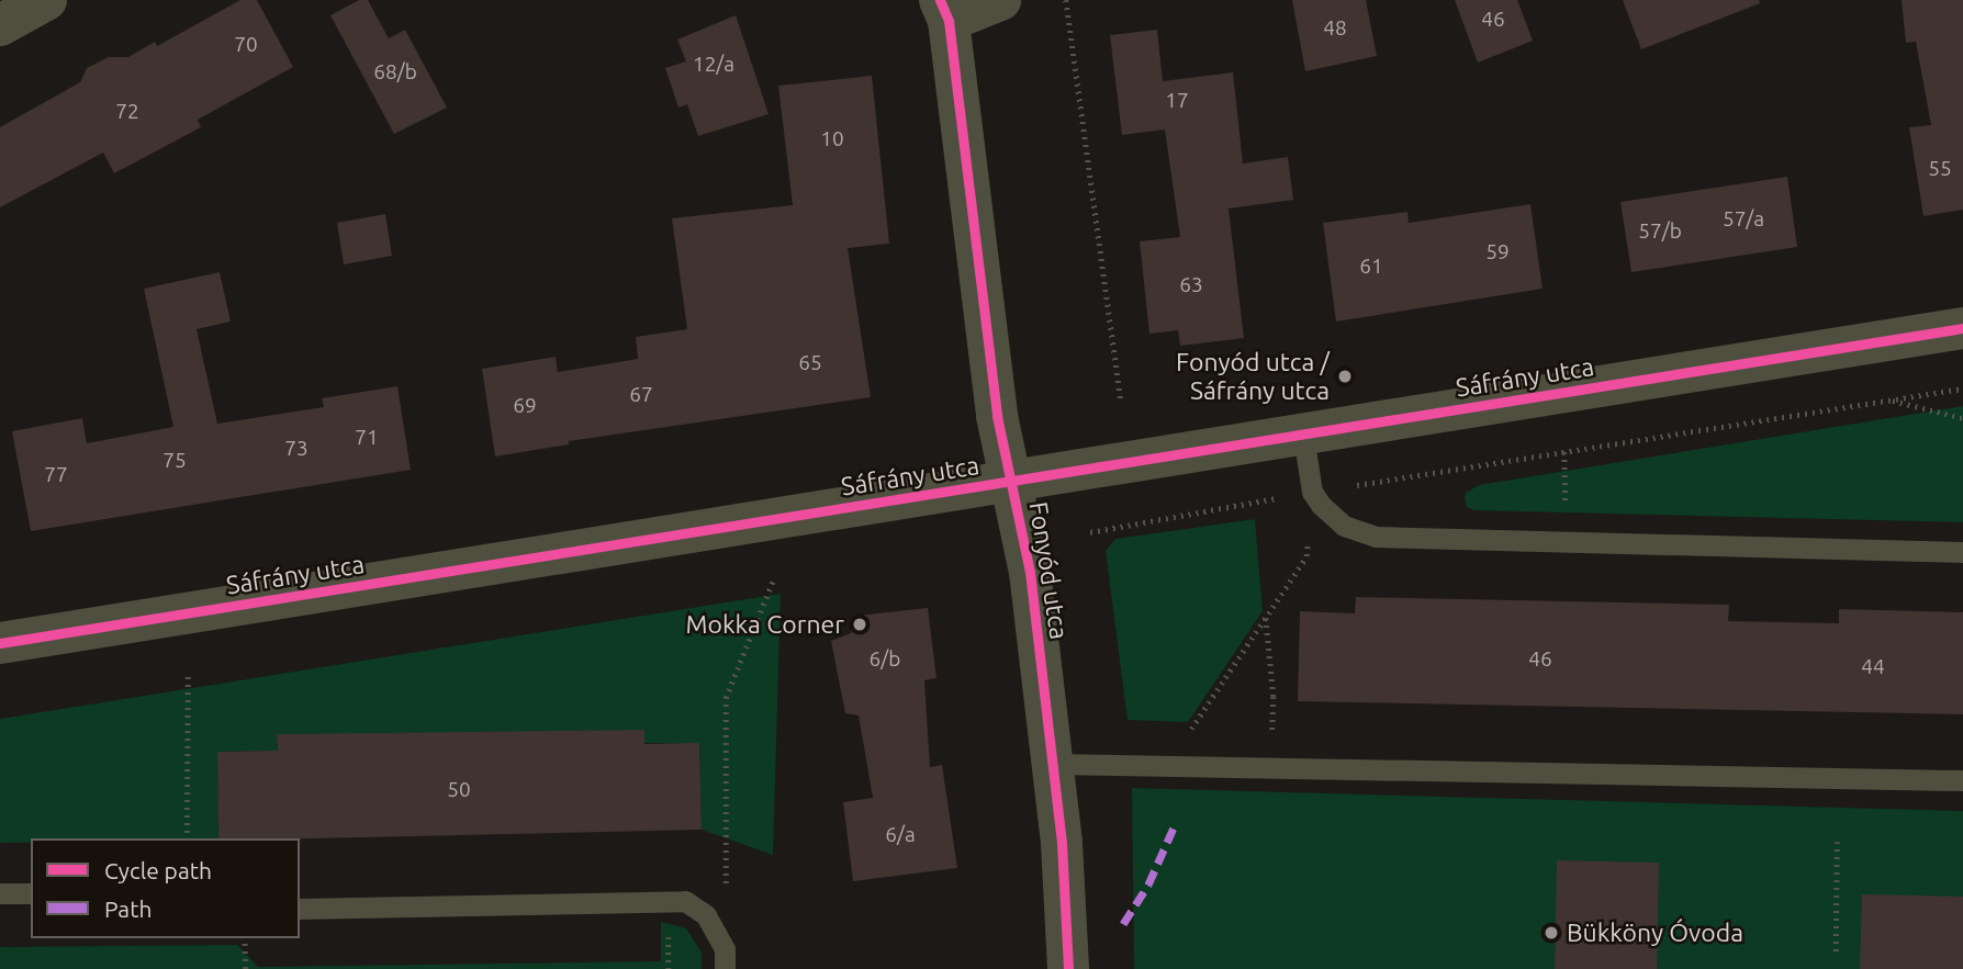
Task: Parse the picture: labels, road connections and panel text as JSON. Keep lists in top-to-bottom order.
{
  "streets": {
    "street": ["Sáfrány utca", "Fonyód utca"]
  },
  "crossings": [
    ["Sáfrány utca", "Fonyód utca"]
  ],
  "places": ["Fonyód utca / Sáfrány utca", "Mokka Corner", "Bükköny Óvoda"],
  "house_numbers": [
    "46",
    "48",
    "70",
    "12/a",
    "68/b",
    "17",
    "72",
    "10",
    "55",
    "57/a",
    "57/b",
    "59",
    "61",
    "63",
    "65",
    "67",
    "69",
    "71",
    "73",
    "75",
    "77",
    "6/b",
    "46",
    "44",
    "50",
    "6/a"
  ],
  "legend": ["Cycle path", "Path"]
}
